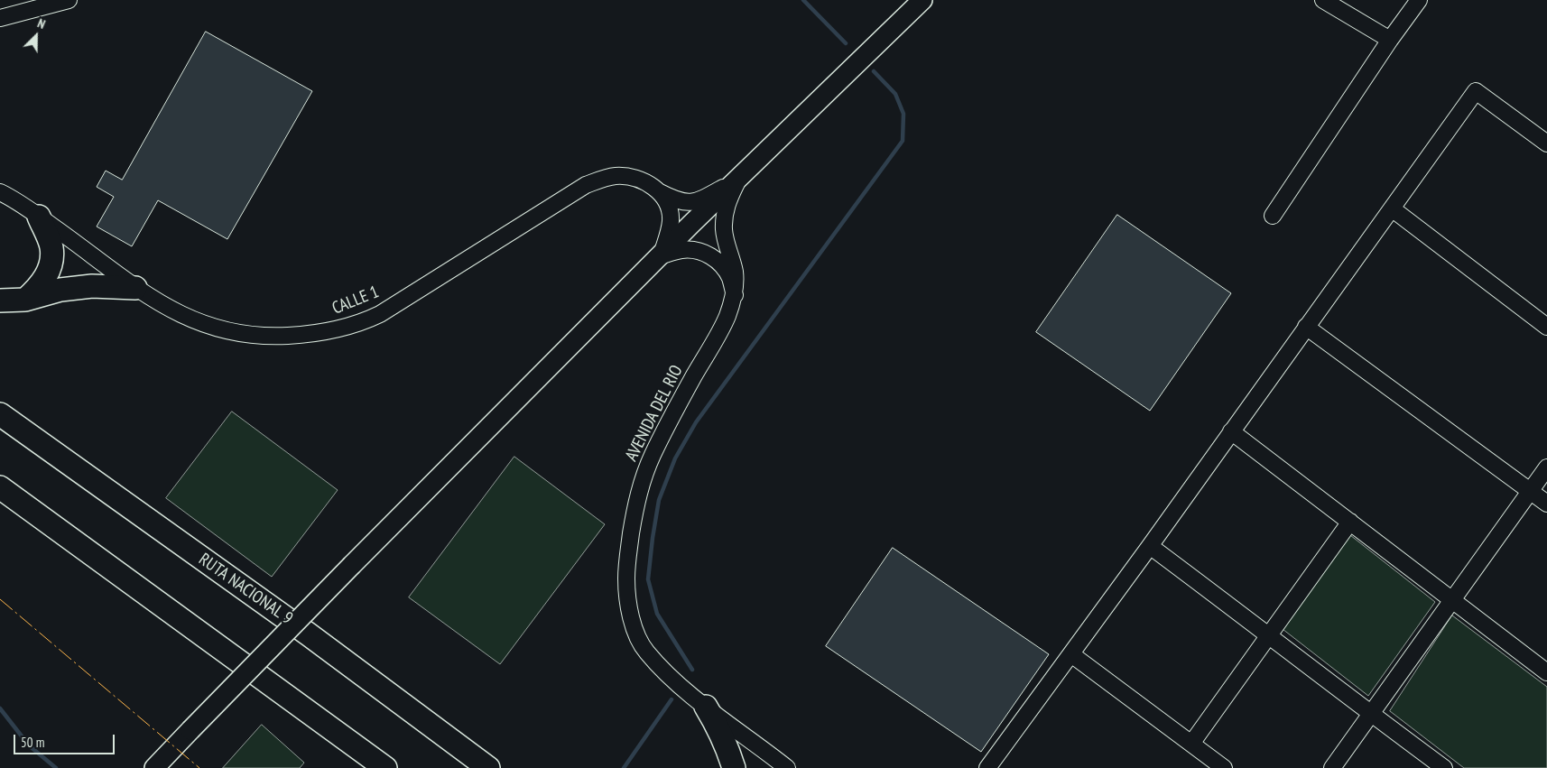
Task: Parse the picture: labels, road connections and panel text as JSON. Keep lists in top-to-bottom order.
{
  "streets": {
    "highway": ["RUTA NACIONAL 9"],
    "street": ["CALLE 1", "AVENIDA DEL RIO"]
  },
  "crossings": [
    ["CALLE 1", "AVENIDA DEL RIO"]
  ],
  "scale_bar": "50 m",
  "north": "top right"
}
